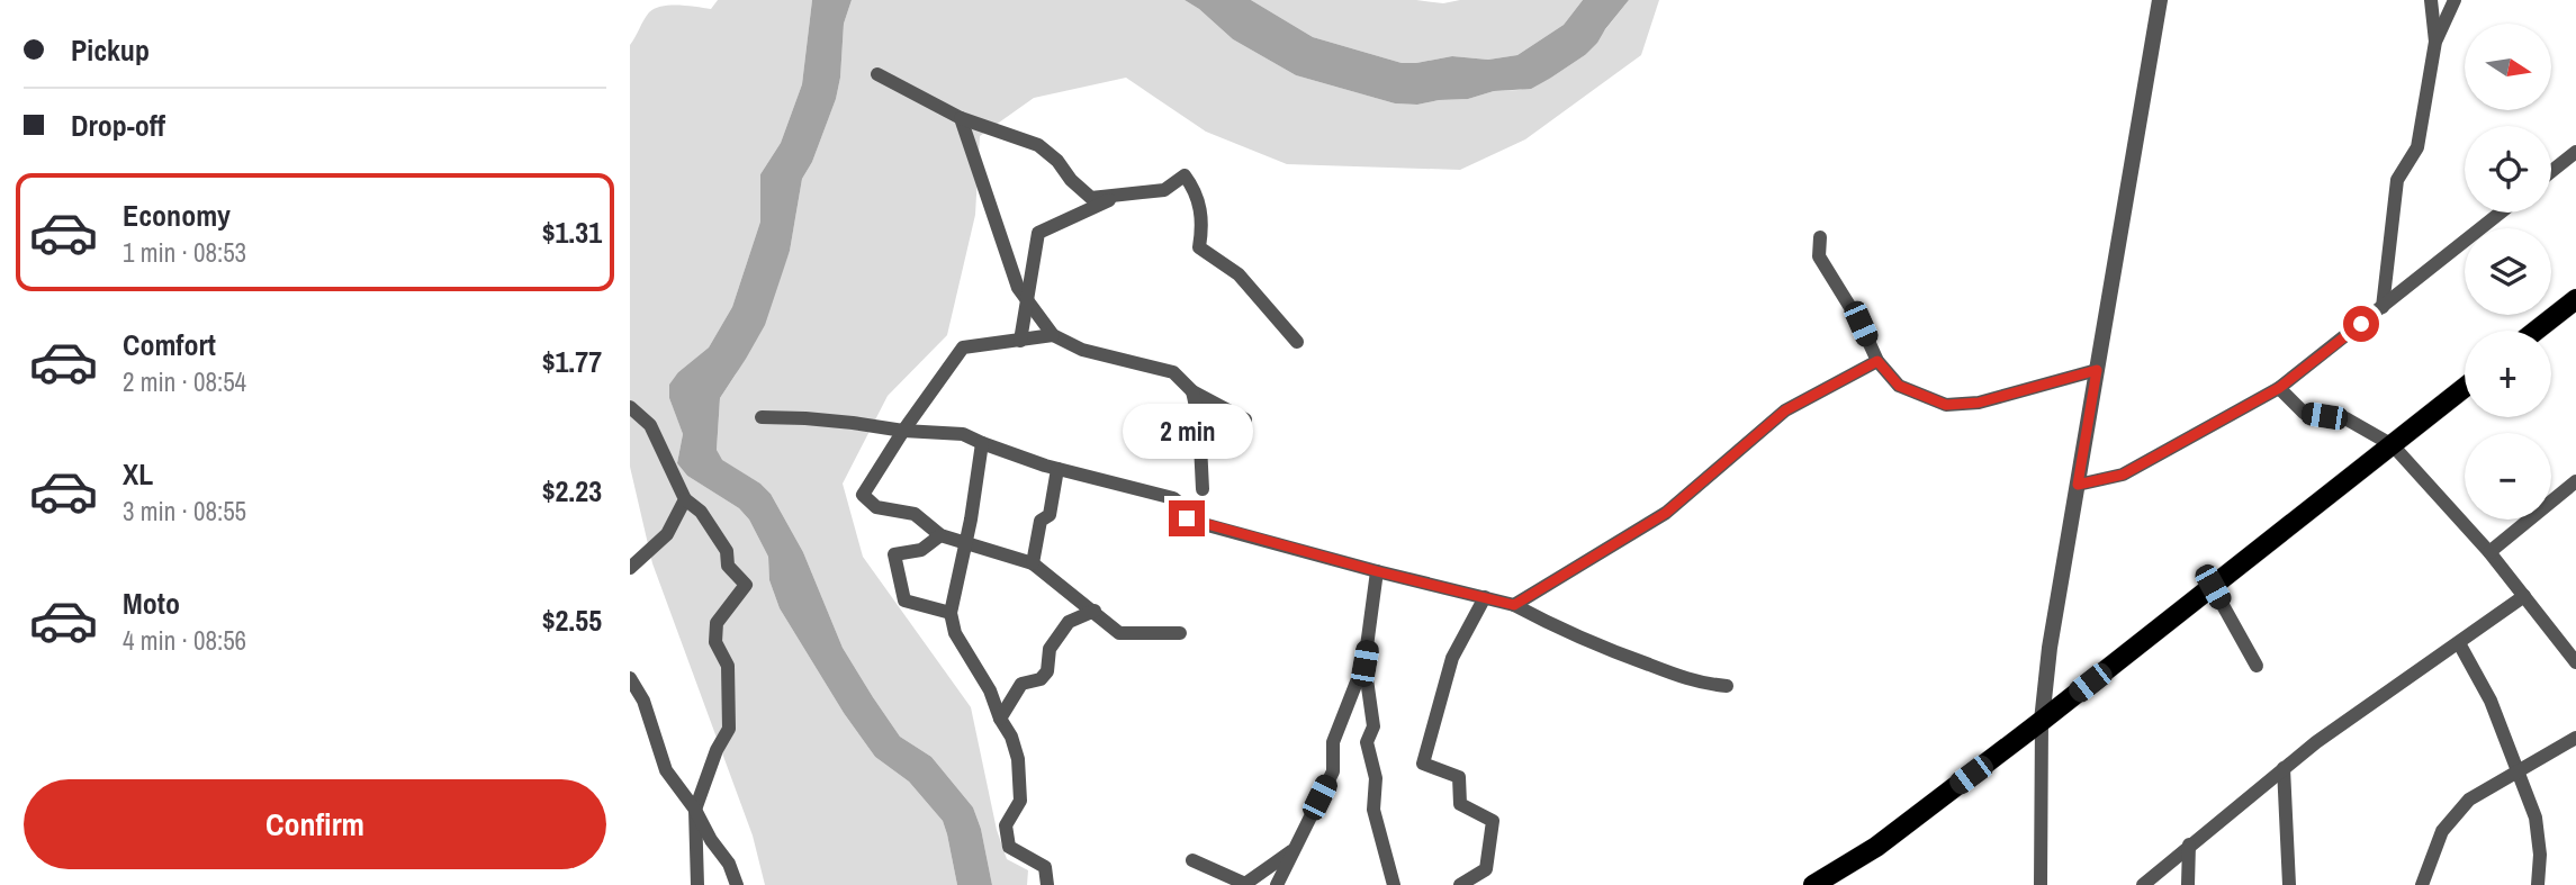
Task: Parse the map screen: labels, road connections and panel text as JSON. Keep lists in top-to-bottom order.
{
  "north": "right",
  "page": {
    "banner": ["Pickup", "Drop-off"],
    "map_buttons": ["+", "−"],
    "list": [
      {
        "name": "Economy",
        "note": "1 min · 08:53",
        "value": "$1.31"
      },
      {
        "name": "Comfort",
        "note": "2 min · 08:54",
        "value": "$1.77"
      },
      {
        "name": "XL",
        "note": "3 min · 08:55",
        "value": "$2.23"
      },
      {
        "name": "Moto",
        "note": "4 min · 08:56",
        "value": "$2.55"
      }
    ],
    "bubble": "2 min",
    "buttons": "Confirm"
  }
}
